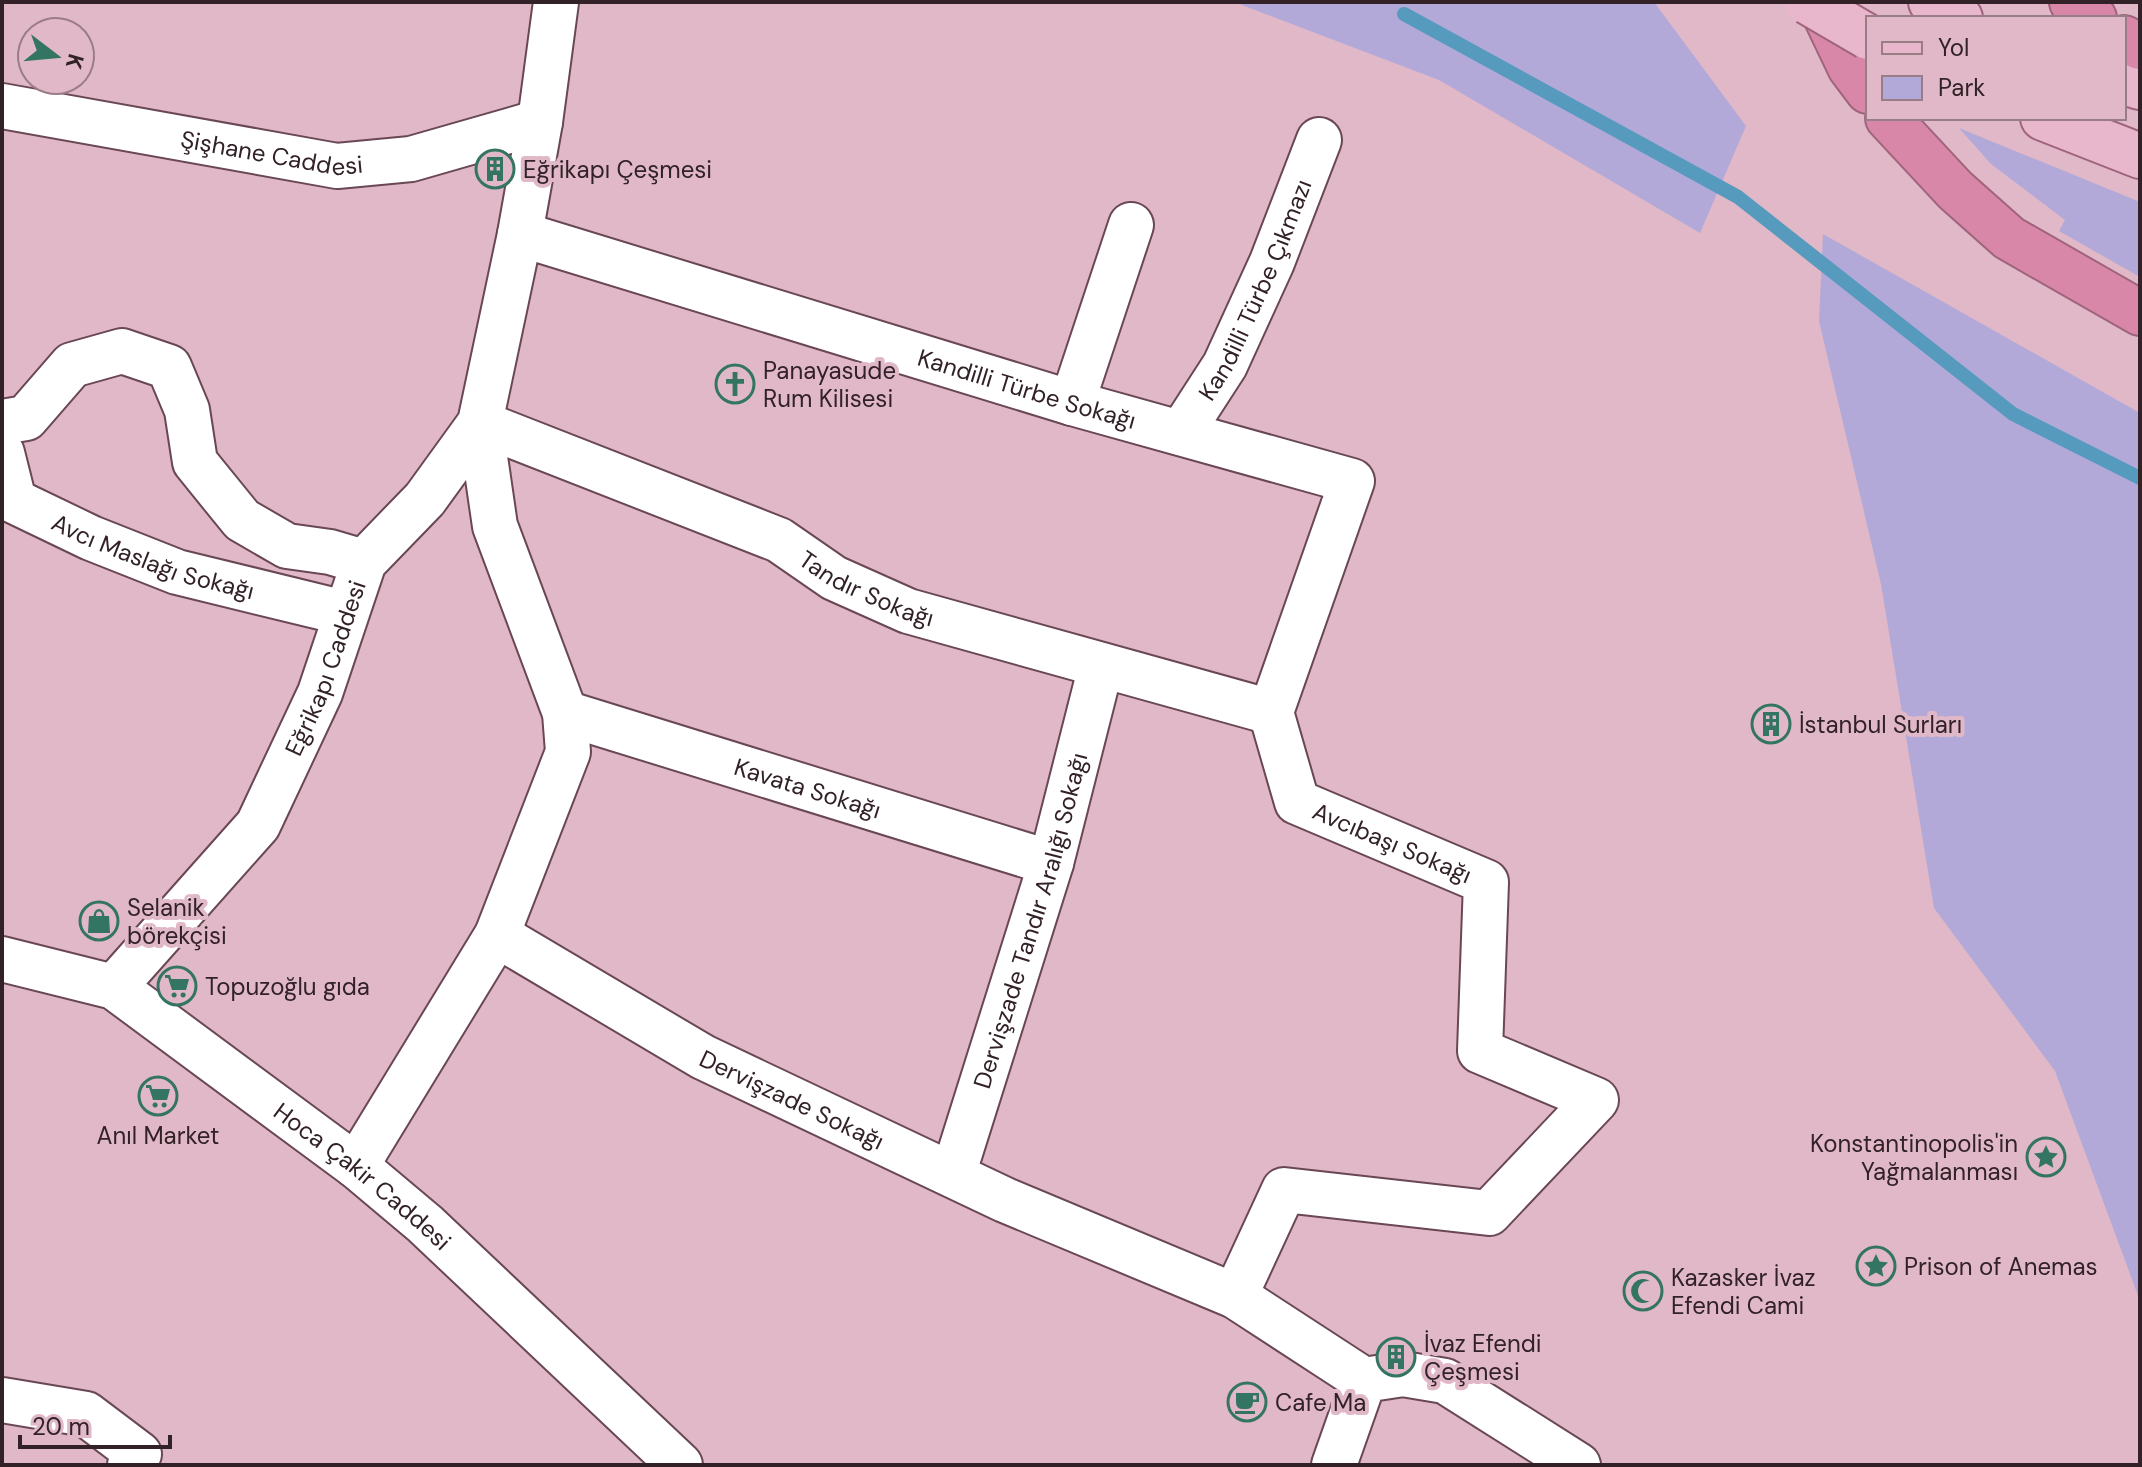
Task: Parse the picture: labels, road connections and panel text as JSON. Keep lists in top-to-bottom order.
{
  "streets": {
    "street": [
      "Şişhane Caddesi",
      "Kandilli Türbe Çıkmazı",
      "Kandilli Türbe Sokağı",
      "Avcı Maslağı Sokağı",
      "Tandır Sokağı",
      "Eğrikapı Caddesi",
      "Kavata Sokağı",
      "Avcıbaşı Sokağı",
      "Dervişzade Tandır Aralığı Sokağı",
      "Dervişzade Sokağı",
      "Hoca Çakir Caddesi"
    ]
  },
  "crossings": [
    ["Şişhane Caddesi", "Eğrikapı Caddesi"],
    ["Kandilli Türbe Çıkmazı", "Kandilli Türbe Sokağı"],
    ["Kandilli Türbe Sokağı", "Tandır Sokağı"],
    ["Kandilli Türbe Sokağı", "Eğrikapı Caddesi"],
    ["Kandilli Türbe Sokağı", "Avcıbaşı Sokağı"],
    ["Avcı Maslağı Sokağı", "Eğrikapı Caddesi"],
    ["Tandır Sokağı", "Eğrikapı Caddesi"],
    ["Tandır Sokağı", "Avcıbaşı Sokağı"],
    ["Tandır Sokağı", "Dervişzade Tandır Aralığı Sokağı"],
    ["Eğrikapı Caddesi", "Hoca Çakir Caddesi"],
    ["Kavata Sokağı", "Dervişzade Tandır Aralığı Sokağı"],
    ["Avcıbaşı Sokağı", "Dervişzade Sokağı"],
    ["Dervişzade Tandır Aralığı Sokağı", "Dervişzade Sokağı"]
  ],
  "places": {
    "building": ["Eğrikapı Çeşmesi", "İstanbul Surları", "İvaz Efendi Çeşmesi"],
    "church": ["Panayasude Rum Kilisesi"],
    "shop": ["Selanik börekçisi"],
    "supermarket": ["Topuzoğlu gıda", "Anıl Market"],
    "place": ["Konstantinopolis'in Yağmalanması", "Prison of Anemas"],
    "mosque": ["Kazasker İvaz Efendi Cami"],
    "cafe": ["Cafe Ma"]
  },
  "legend": ["Yol", "Park"],
  "scale_bar": "20 m",
  "north": "right"
}
